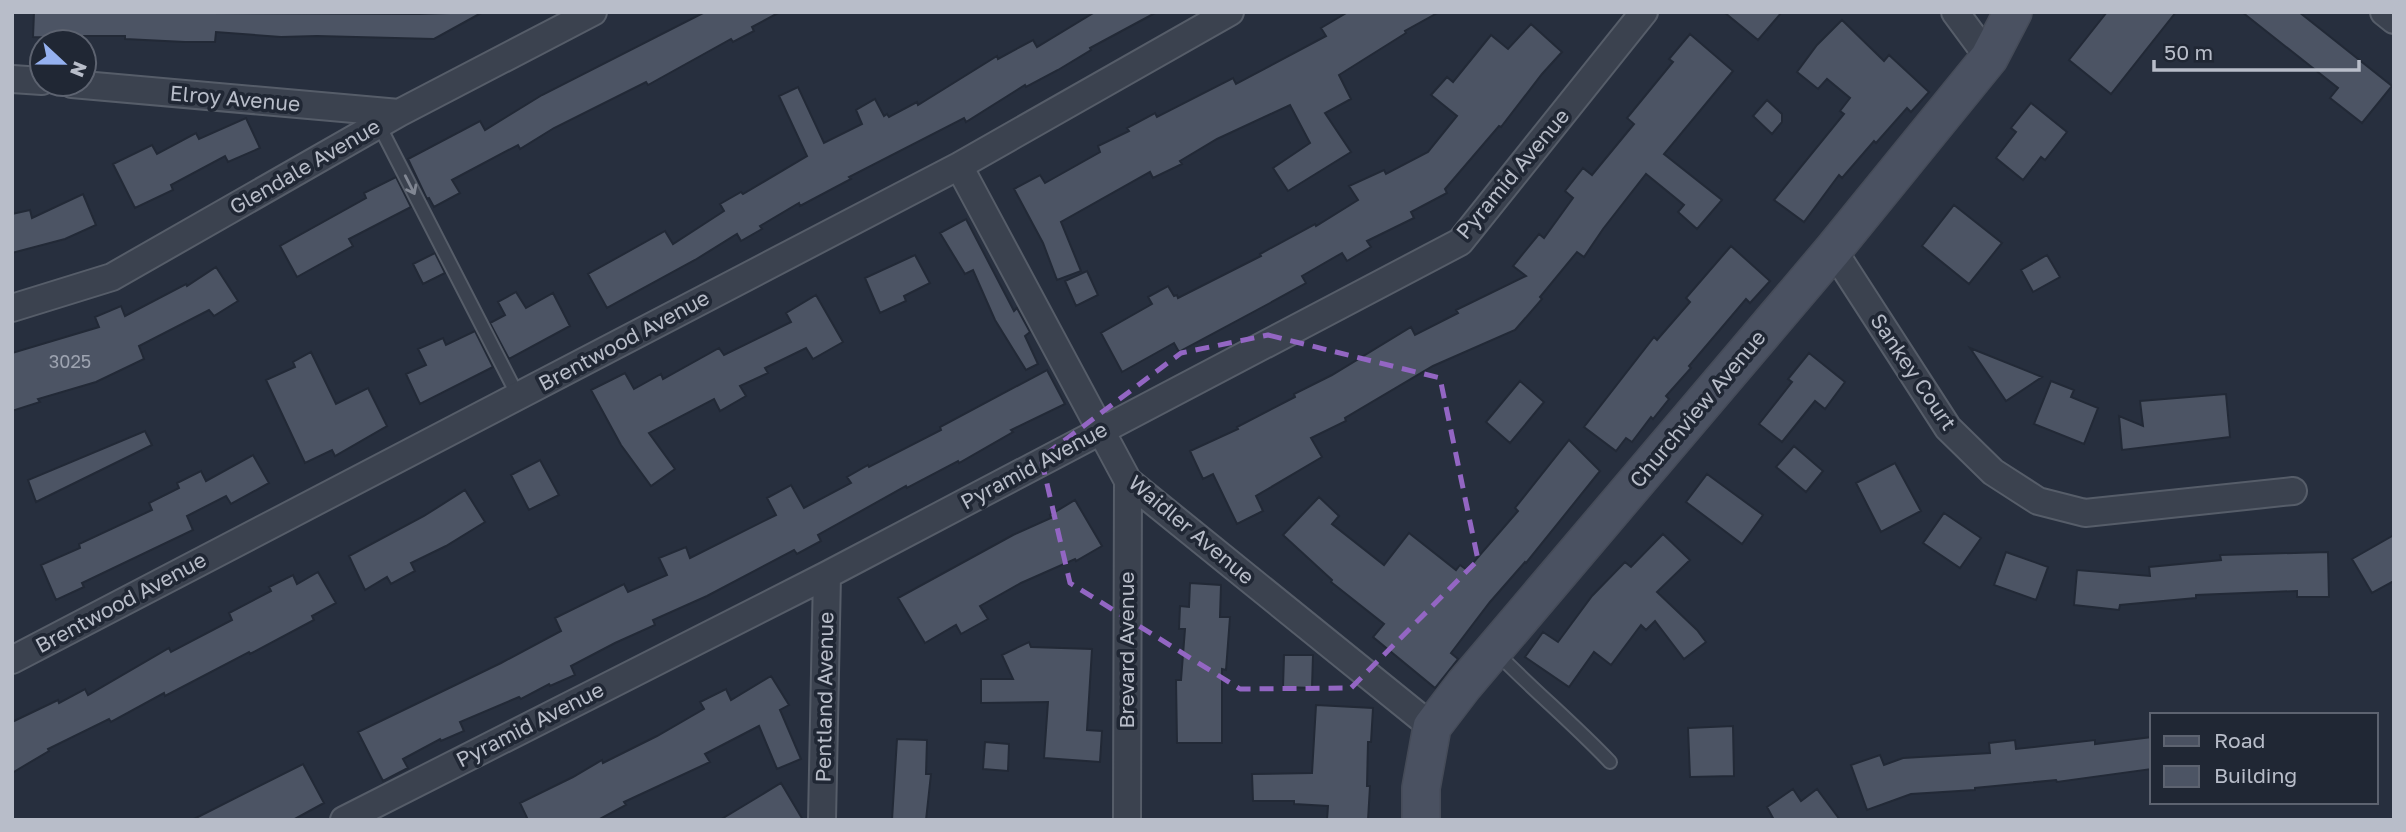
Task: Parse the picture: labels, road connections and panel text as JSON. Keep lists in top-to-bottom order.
{
  "streets": {
    "street": [
      "Elroy Avenue",
      "Glendale Avenue",
      "Pyramid Avenue",
      "Brentwood Avenue",
      "Sankey Court",
      "Churchview Avenue",
      "Waidler Avenue",
      "Brevard Avenue",
      "Pentland Avenue"
    ]
  },
  "crossings": [
    ["Elroy Avenue", "Glendale Avenue"],
    ["Pyramid Avenue", "Waidler Avenue"],
    ["Pyramid Avenue", "Pentland Avenue"],
    ["Brentwood Avenue", "Waidler Avenue"],
    ["Sankey Court", "Churchview Avenue"],
    ["Churchview Avenue", "Waidler Avenue"],
    ["Waidler Avenue", "Brevard Avenue"]
  ],
  "house_numbers": ["3025"],
  "legend": ["Road", "Building"],
  "scale_bar": "50 m",
  "north": "right"
}
